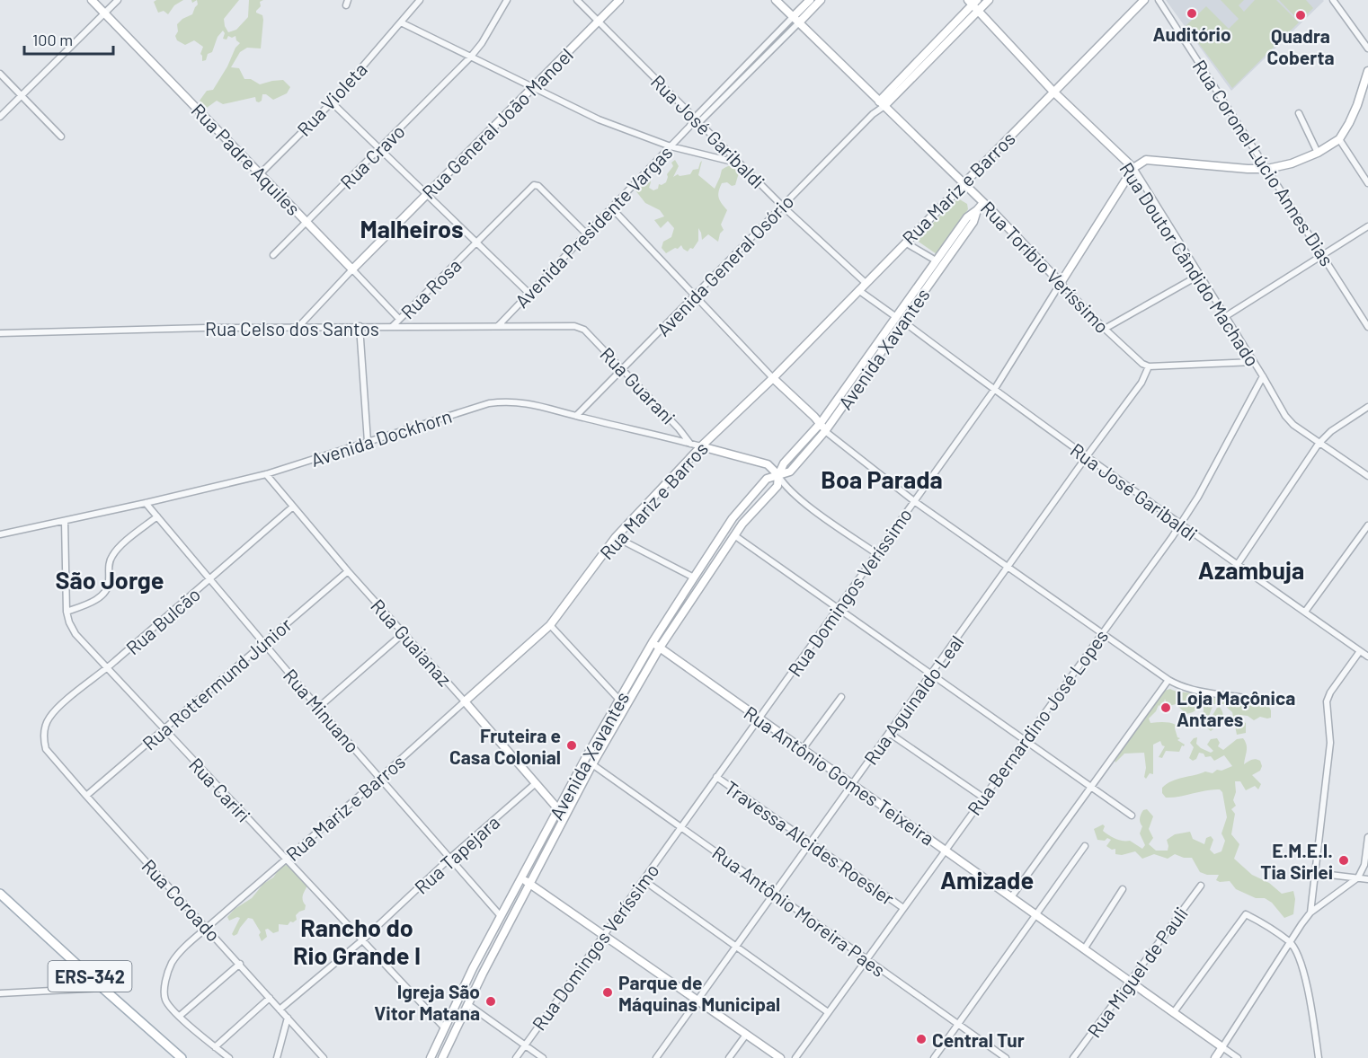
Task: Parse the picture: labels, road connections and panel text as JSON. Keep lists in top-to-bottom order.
{
  "streets": {
    "main road": ["ERS-342"],
    "street": [
      "Rua Violeta",
      "Rua General João Manoel",
      "Rua José Garibaldi",
      "Rua Cravo",
      "Rua Padre Aquiles",
      "Rua Coronel Lúcio Annes Dias",
      "Rua Mariz e Barros",
      "Avenida Presidente Vargas",
      "Rua Doutor Cândido Machado",
      "Avenida General Osório",
      "Rua Toríbio Veríssimo",
      "Rua Rosa",
      "Rua Celso dos Santos",
      "Avenida Xavantes",
      "Rua Guarani",
      "Avenida Dockhorn",
      "Rua Domingos Veríssimo",
      "Rua Bulcão",
      "Rua Guaianaz",
      "Rua Rottermund Júnior",
      "Rua Aguinaldo Leal",
      "Rua Minuano",
      "Rua Bernardino José Lopes",
      "Rua Antônio Gomes Teixeira",
      "Rua Cariri",
      "Travessa Alcides Roesler",
      "Rua Tapejara",
      "Rua Coroado",
      "Rua Antônio Moreira Paes",
      "Rua Miguel de Pauli"
    ]
  },
  "crossings": [
    ["Rua Violeta", "Rua Padre Aquiles"],
    ["Rua General João Manoel", "Rua José Garibaldi"],
    ["Rua General João Manoel", "Rua Padre Aquiles"],
    ["Rua José Garibaldi", "Rua Mariz e Barros"],
    ["Rua José Garibaldi", "Avenida Presidente Vargas"],
    ["Rua José Garibaldi", "Avenida General Osório"],
    ["Rua José Garibaldi", "Avenida Xavantes"],
    ["Rua José Garibaldi", "Rua Domingos Veríssimo"],
    ["Rua José Garibaldi", "Rua Aguinaldo Leal"],
    ["Rua José Garibaldi", "Rua Bernardino José Lopes"],
    ["Rua Cravo", "Rua Padre Aquiles"],
    ["Rua Padre Aquiles", "Rua Rosa"],
    ["Rua Mariz e Barros", "Rua Doutor Cândido Machado"],
    ["Rua Mariz e Barros", "Rua Toríbio Veríssimo"],
    ["Rua Mariz e Barros", "Avenida Dockhorn"],
    ["Rua Mariz e Barros", "Rua Guaianaz"],
    ["Rua Mariz e Barros", "Rua Minuano"],
    ["Rua Mariz e Barros", "Rua Cariri"],
    ["Rua Mariz e Barros", "Rua Coroado"],
    ["Avenida Presidente Vargas", "Rua Toríbio Veríssimo"],
    ["Avenida Presidente Vargas", "Rua Rosa"],
    ["Avenida Presidente Vargas", "Rua Celso dos Santos"],
    ["Rua Doutor Cândido Machado", "Avenida General Osório"],
    ["Rua Doutor Cândido Machado", "Rua Domingos Veríssimo"],
    ["Rua Doutor Cândido Machado", "Rua Bernardino José Lopes"],
    ["Avenida General Osório", "Rua Toríbio Veríssimo"],
    ["Avenida General Osório", "Rua Guarani"],
    ["Avenida General Osório", "Avenida Dockhorn"],
    ["Rua Toríbio Veríssimo", "Avenida Xavantes"],
    ["Rua Toríbio Veríssimo", "Rua Domingos Veríssimo"],
    ["Rua Toríbio Veríssimo", "Rua Aguinaldo Leal"],
    ["Rua Rosa", "Rua Celso dos Santos"],
    ["Rua Celso dos Santos", "Rua Guarani"],
    ["Avenida Xavantes", "Avenida Dockhorn"],
    ["Avenida Xavantes", "Rua Guaianaz"],
    ["Avenida Xavantes", "Rua Minuano"],
    ["Avenida Xavantes", "Rua Antônio Gomes Teixeira"],
    ["Avenida Xavantes", "Rua Cariri"],
    ["Avenida Xavantes", "Rua Antônio Moreira Paes"],
    ["Rua Guarani", "Avenida Dockhorn"],
    ["Avenida Dockhorn", "Rua Guaianaz"],
    ["Avenida Dockhorn", "Rua Minuano"],
    ["Avenida Dockhorn", "Rua Cariri"],
    ["Rua Domingos Veríssimo", "Rua Antônio Gomes Teixeira"],
    ["Rua Domingos Veríssimo", "Travessa Alcides Roesler"],
    ["Rua Domingos Veríssimo", "Rua Antônio Moreira Paes"],
    ["Rua Bulcão", "Rua Guaianaz"],
    ["Rua Bulcão", "Rua Minuano"],
    ["Rua Bulcão", "Rua Cariri"],
    ["Rua Bulcão", "Rua Coroado"],
    ["Rua Guaianaz", "Rua Rottermund Júnior"],
    ["Rua Guaianaz", "Rua Tapejara"],
    ["Rua Rottermund Júnior", "Rua Minuano"],
    ["Rua Rottermund Júnior", "Rua Cariri"],
    ["Rua Rottermund Júnior", "Rua Coroado"],
    ["Rua Aguinaldo Leal", "Rua Antônio Gomes Teixeira"],
    ["Rua Aguinaldo Leal", "Travessa Alcides Roesler"],
    ["Rua Aguinaldo Leal", "Rua Antônio Moreira Paes"],
    ["Rua Minuano", "Rua Tapejara"],
    ["Rua Bernardino José Lopes", "Rua Antônio Gomes Teixeira"],
    ["Rua Bernardino José Lopes", "Travessa Alcides Roesler"],
    ["Rua Bernardino José Lopes", "Rua Antônio Moreira Paes"],
    ["Rua Antônio Gomes Teixeira", "Rua Miguel de Pauli"],
    ["Rua Cariri", "Rua Tapejara"],
    ["Rua Tapejara", "Rua Coroado"]
  ],
  "districts": [
    "Malheiros",
    "Boa Parada",
    "Azambuja",
    "São Jorge",
    "Amizade",
    "Rancho do Rio Grande I"
  ],
  "places": [
    "Auditório",
    "Quadra Coberta",
    "Loja Maçônica Antares",
    "Fruteira e Casa Colonial",
    "E.M.E.I. Tia Sirlei",
    "Parque de Máquinas Municipal",
    "Igreja São Vitor Matana",
    "Central Tur"
  ],
  "scale_bar": "100 m"
}
